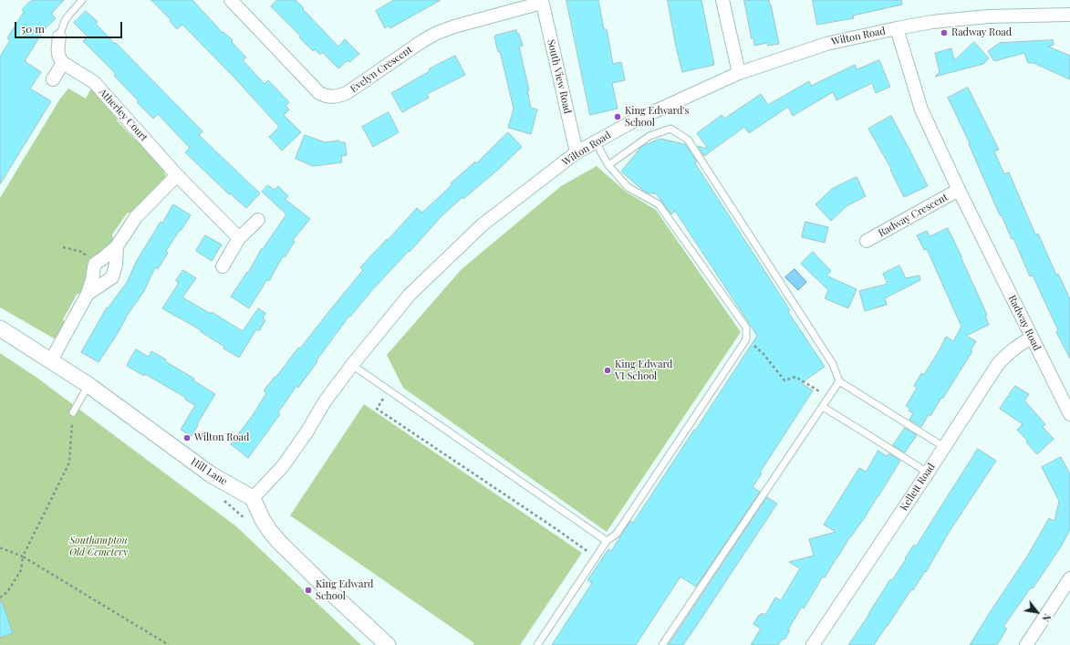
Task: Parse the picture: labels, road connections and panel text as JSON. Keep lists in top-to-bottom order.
{
  "streets": {
    "street": [
      "Wilton Road",
      "Evelyn Crescent",
      "South View Road",
      "Atherley Court",
      "Radway Crescent",
      "Radway Road",
      "Hill Lane",
      "Kellett Road"
    ]
  },
  "crossings": [
    ["Wilton Road", "South View Road"],
    ["Wilton Road", "Radway Road"],
    ["Wilton Road", "Hill Lane"],
    ["Evelyn Crescent", "South View Road"],
    ["Radway Crescent", "Radway Road"],
    ["Radway Road", "Kellett Road"]
  ],
  "parks": ["Southampton Old Cemetery"],
  "places": [
    "Radway Road",
    "King Edward's School",
    "King Edward VI School",
    "Wilton Road",
    "King Edward School"
  ],
  "scale_bar": "50 m",
  "north": "bottom right"
}
